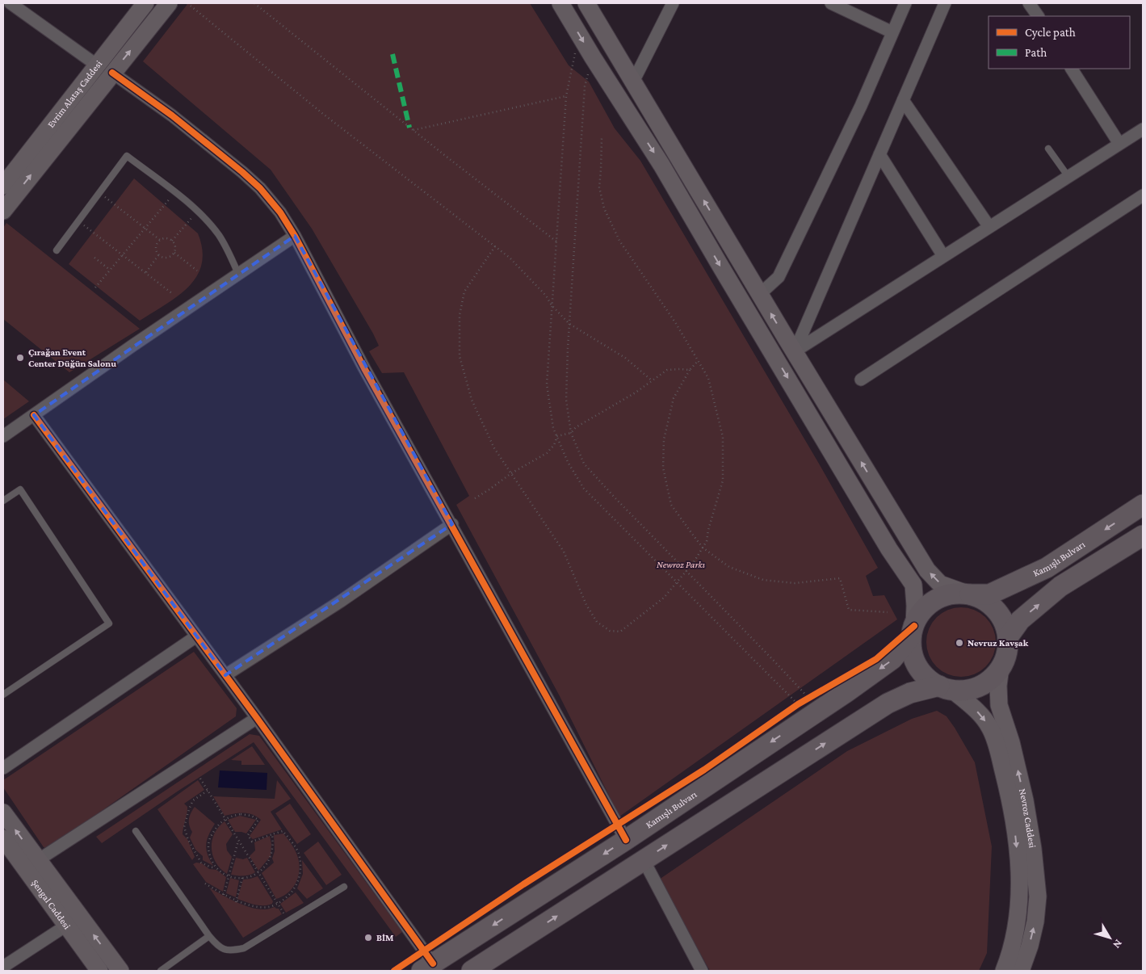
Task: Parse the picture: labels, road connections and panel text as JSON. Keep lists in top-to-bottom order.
{
  "streets": {
    "highway": ["Kamışlı Bulvarı"],
    "main road": ["Evrim Alataş Caddesi", "Nevroz Caddesi", "Şengal Caddesi"]
  },
  "crossings": [
    ["Kamışlı Bulvarı", "Nevroz Caddesi"]
  ],
  "parks": ["Newroz Parkı"],
  "places": ["Çırağan Event Center Düğün Salonu", "Nevruz Kavşak", "BİM"],
  "legend": ["Cycle path", "Path"],
  "north": "bottom right"
}
